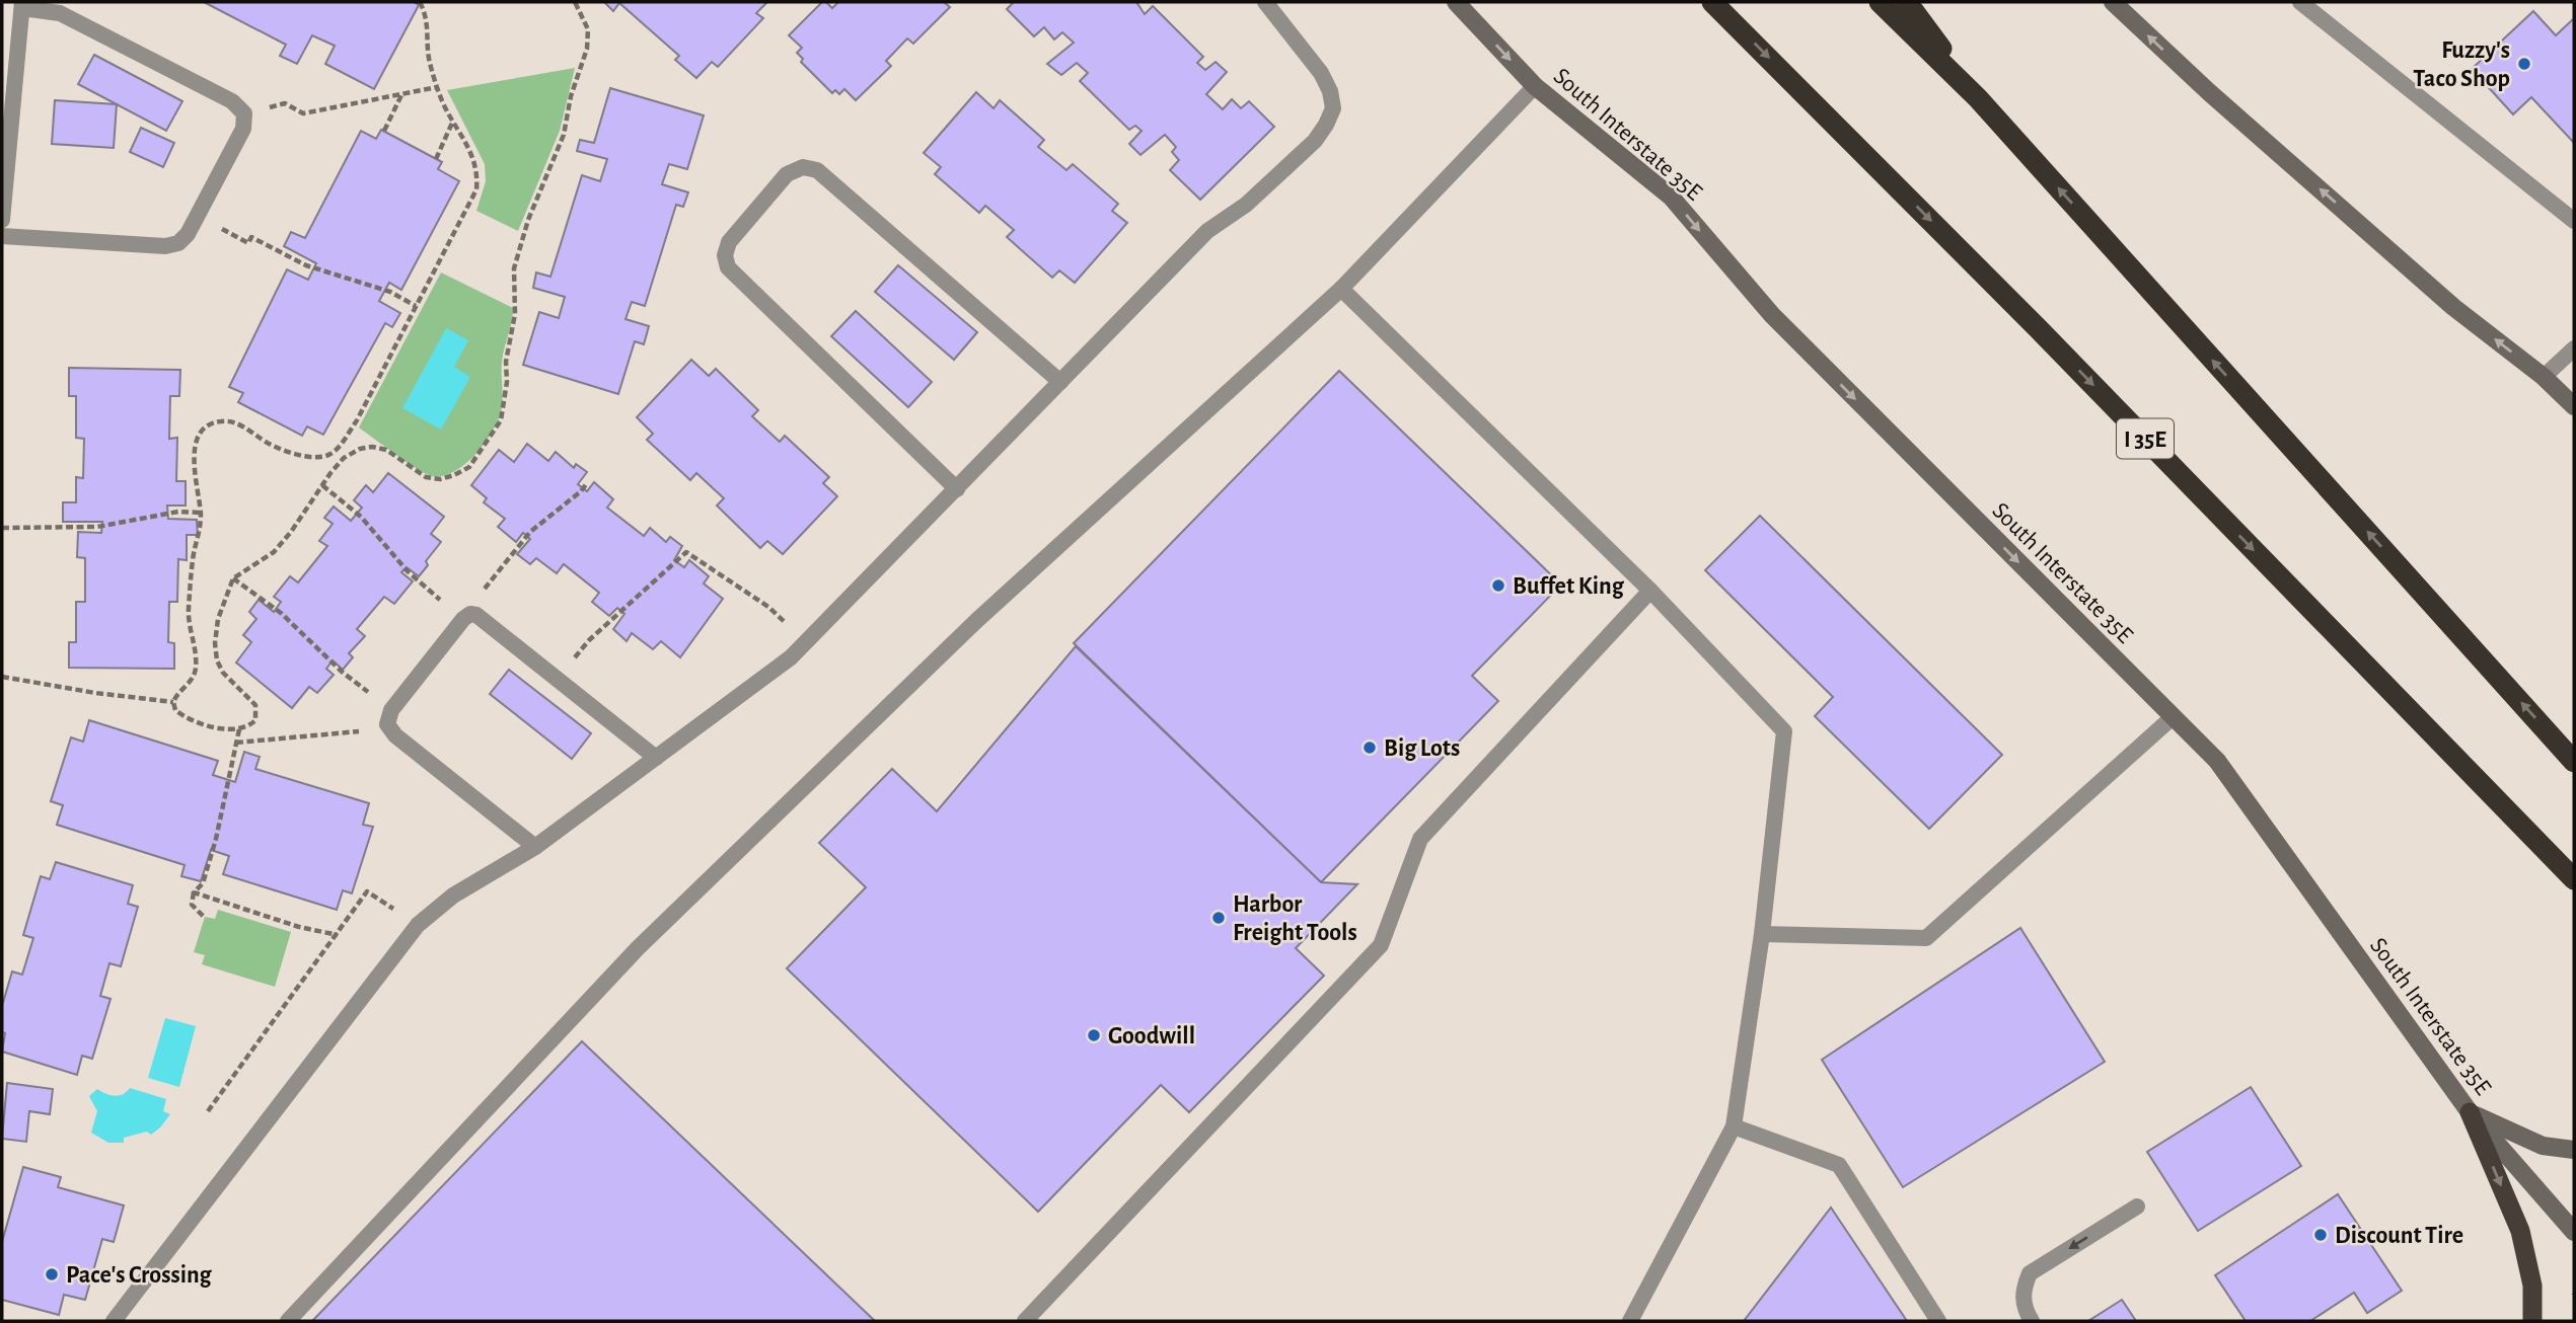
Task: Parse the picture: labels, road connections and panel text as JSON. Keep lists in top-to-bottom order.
{
  "streets": {
    "highway": ["I 35E"],
    "main road": ["South Interstate 35E"]
  },
  "one_way": ["South Interstate 35E"],
  "places": [
    "Fuzzy's Taco Shop",
    "Buffet King",
    "Big Lots",
    "Harbor Freight Tools",
    "Goodwill",
    "Discount Tire",
    "Pace's Crossing"
  ]
}
